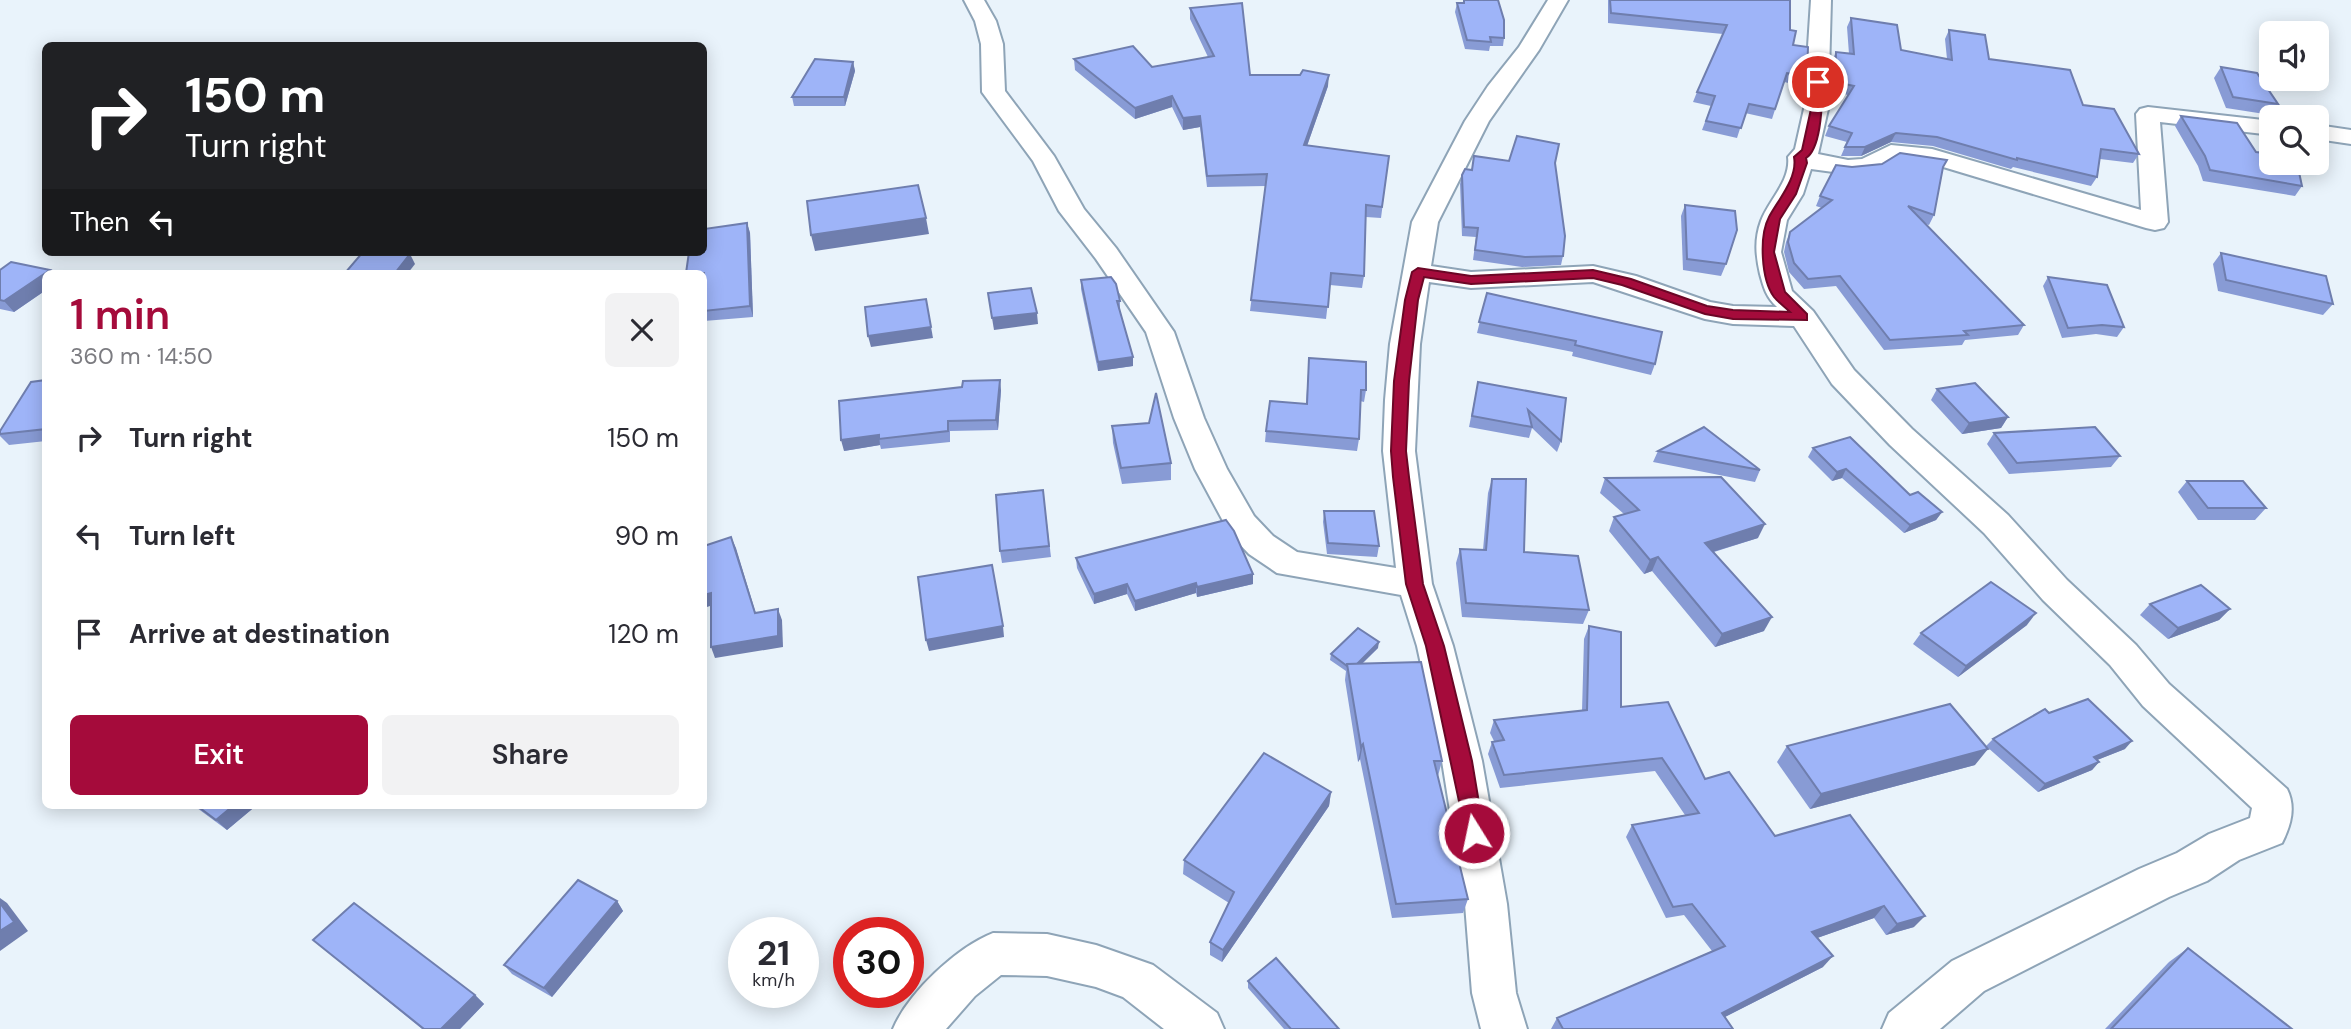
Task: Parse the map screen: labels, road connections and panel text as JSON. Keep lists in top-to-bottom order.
{
  "page": {
    "turn": ["150 m", "Turn right"],
    "then": "Then",
    "heading": ["1 min", "360 m · 14:50"],
    "list": [
      {
        "name": "Turn right",
        "value": "150 m"
      },
      {
        "name": "Turn left",
        "value": "90 m"
      },
      {
        "name": "Arrive at destination",
        "value": "120 m"
      }
    ],
    "buttons": ["Exit", "Share"],
    "speed": "21 km/h",
    "limit": "30"
  }
}
